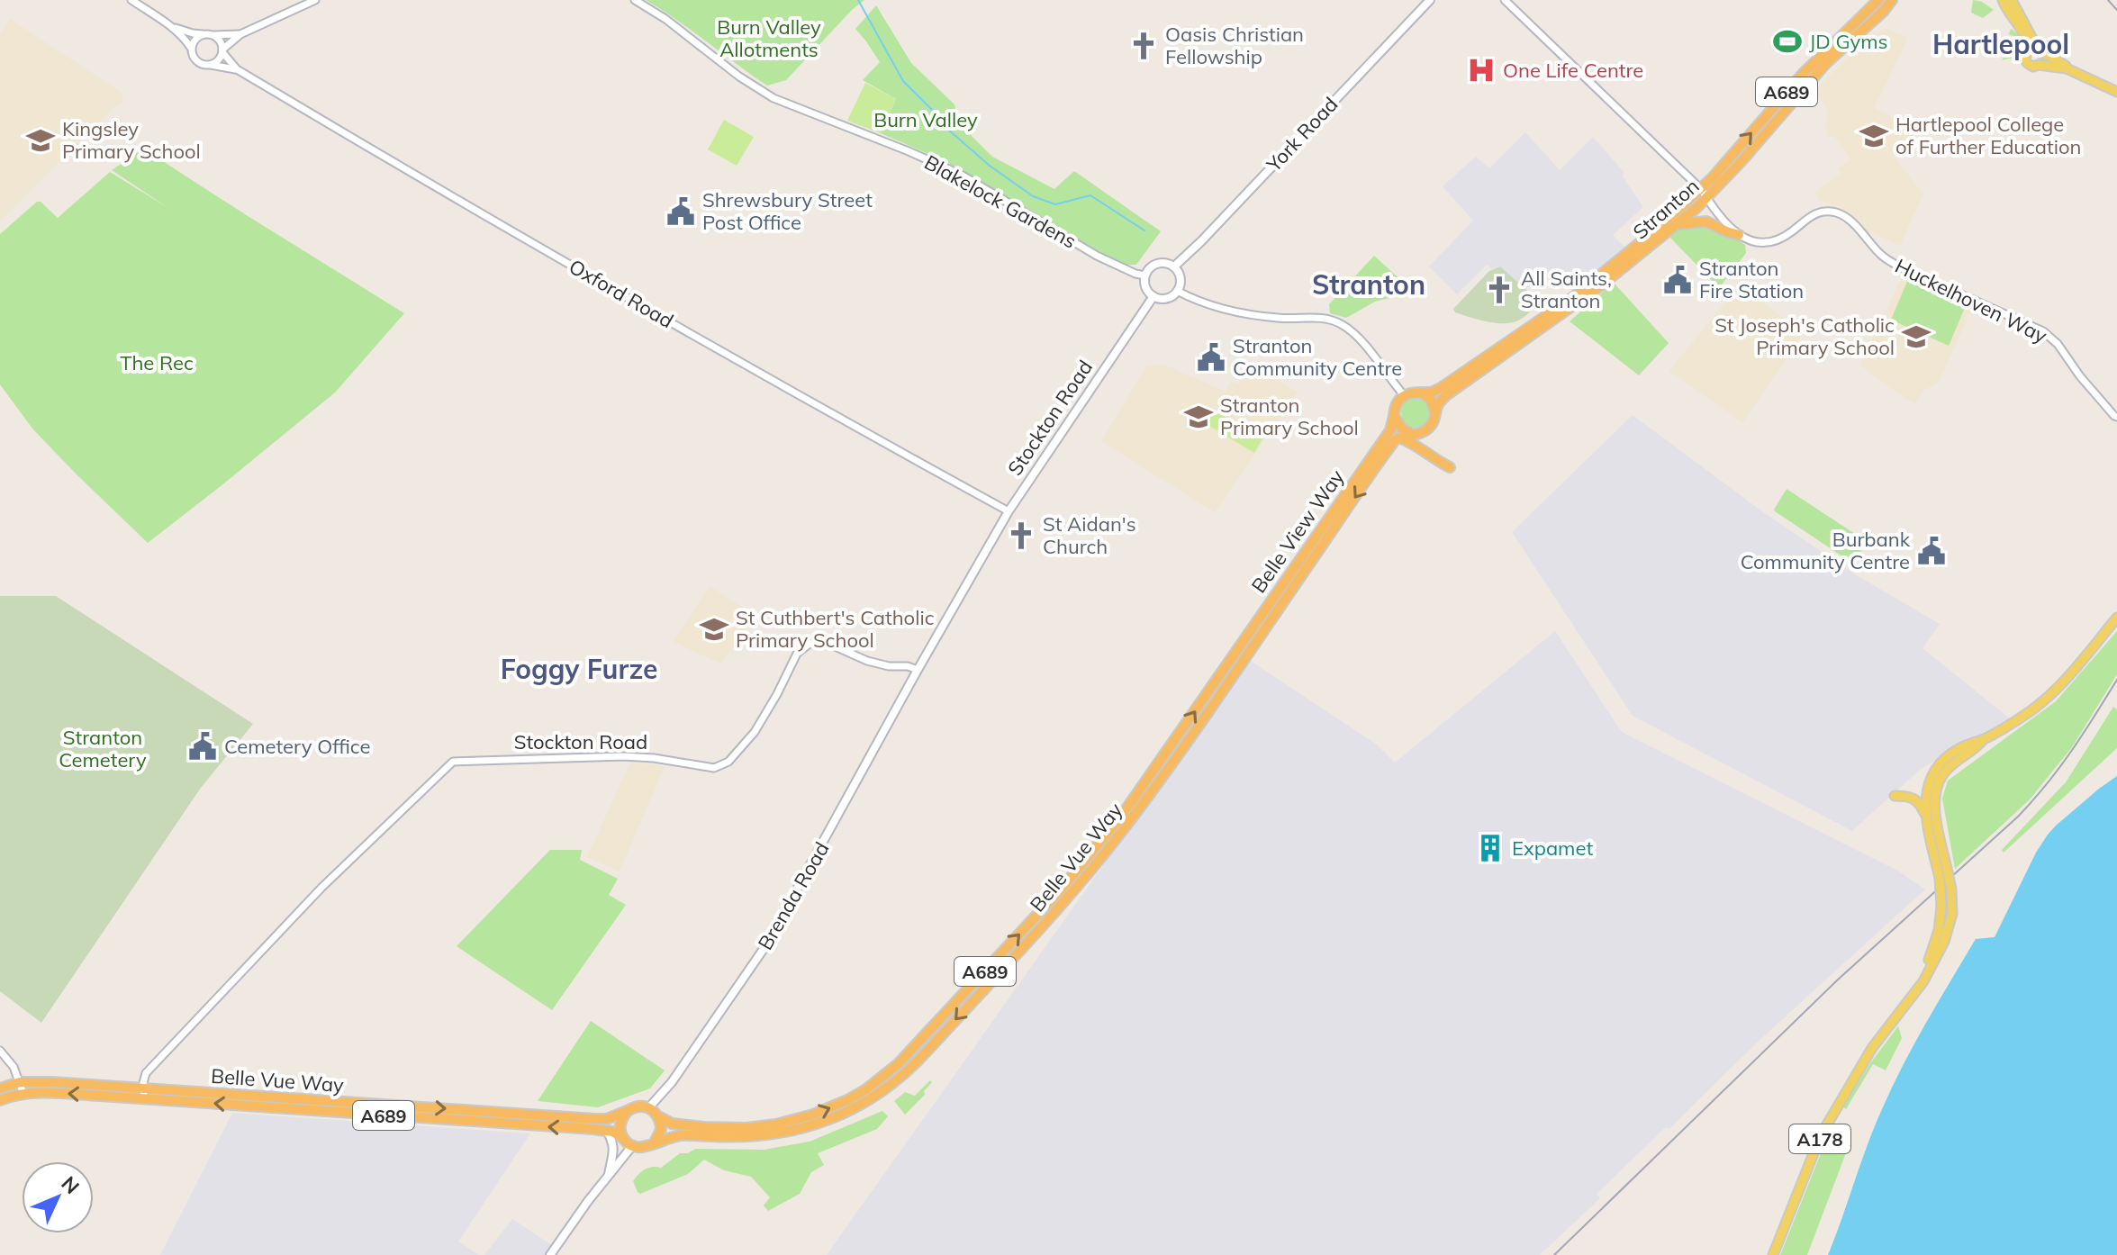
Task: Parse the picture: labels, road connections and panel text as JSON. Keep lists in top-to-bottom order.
{
  "streets": {
    "highway": [
      "A689",
      "Stranton",
      "Belle View Way",
      "Belle Vue Way"
    ],
    "main road": [
      "York Road",
      "Stockton Road",
      "Brenda Road",
      "A178"
    ],
    "street": ["Blakelock Gardens", "Oxford Road", "Huckelhoven Way"]
  },
  "crossings": [
    ["A689", "Stranton"],
    ["A689", "Stockton Road"],
    ["A689", "Belle View Way"],
    ["A689", "Belle Vue Way"],
    ["A689", "Brenda Road"],
    ["York Road", "Blakelock Gardens"],
    ["York Road", "Stockton Road"],
    ["Blakelock Gardens", "Stockton Road"],
    ["Stranton", "Belle View Way"],
    ["Oxford Road", "Stockton Road"],
    ["Stockton Road", "Belle Vue Way"],
    ["Stockton Road", "Brenda Road"],
    ["Belle View Way", "Belle Vue Way"],
    ["Belle Vue Way", "Brenda Road"]
  ],
  "districts": ["Hartlepool", "Stranton", "Foggy Furze"],
  "parks": [
    "Burn Valley Allotments",
    "Burn Valley",
    "The Rec",
    "Stranton Cemetery"
  ],
  "places": {
    "sports": ["JD Gyms"],
    "church": ["Oasis Christian Fellowship", "All Saints, Stranton", "St Aidan's Church"],
    "hospital": ["One Life Centre"],
    "school or university": [
      "Hartlepool College of Further Education",
      "Kingsley Primary School",
      "St Joseph's Catholic Primary School",
      "Stranton Primary School",
      "St Cuthbert's Catholic Primary School"
    ],
    "public building": [
      "Shrewsbury Street Post Office",
      "Stranton Fire Station",
      "Stranton Community Centre",
      "Burbank Community Centre",
      "Cemetery Office"
    ],
    "building": ["Expamet"]
  },
  "north": "top right"
}
